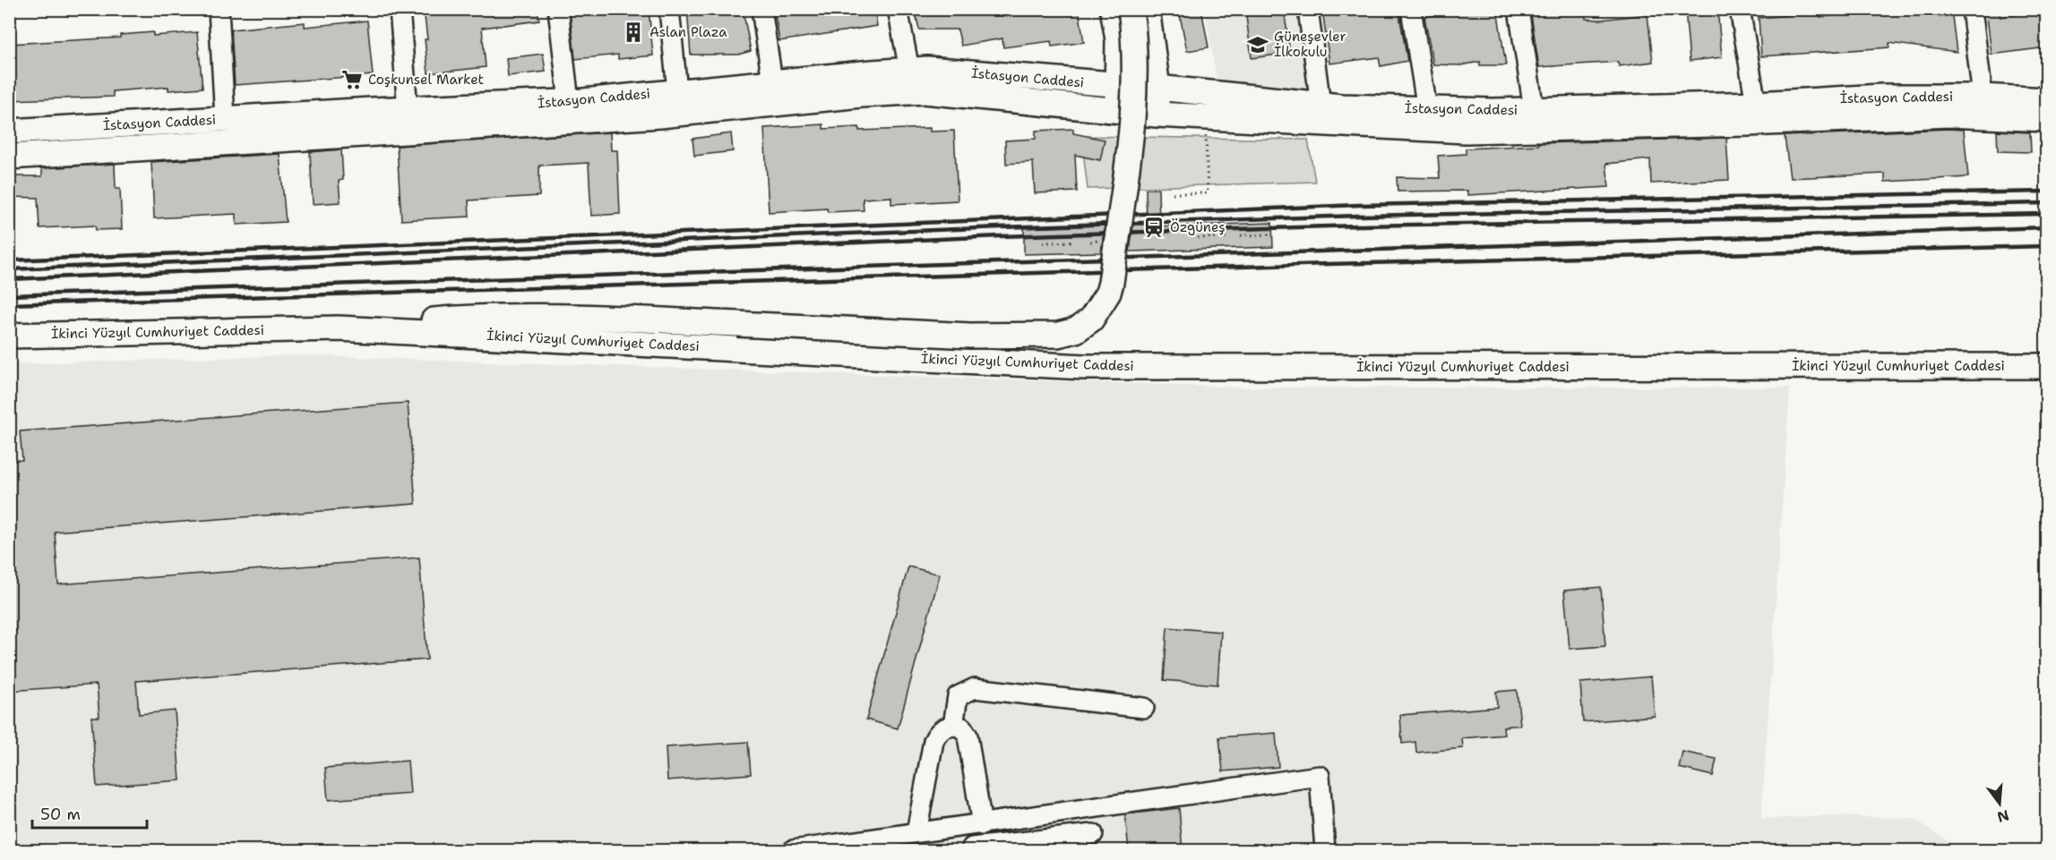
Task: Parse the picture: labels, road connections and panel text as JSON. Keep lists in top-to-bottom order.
{
  "streets": {
    "main road": ["İstasyon Caddesi", "İkinci Yüzyıl Cumhuriyet Caddesi"]
  },
  "places": {
    "building": ["Aslan Plaza"],
    "school or university": ["Güneşevler İlkokulu"],
    "supermarket": ["Coşkunsel Market"],
    "station": ["Özgüneş"]
  },
  "scale_bar": "50 m",
  "north": "bottom"
}
